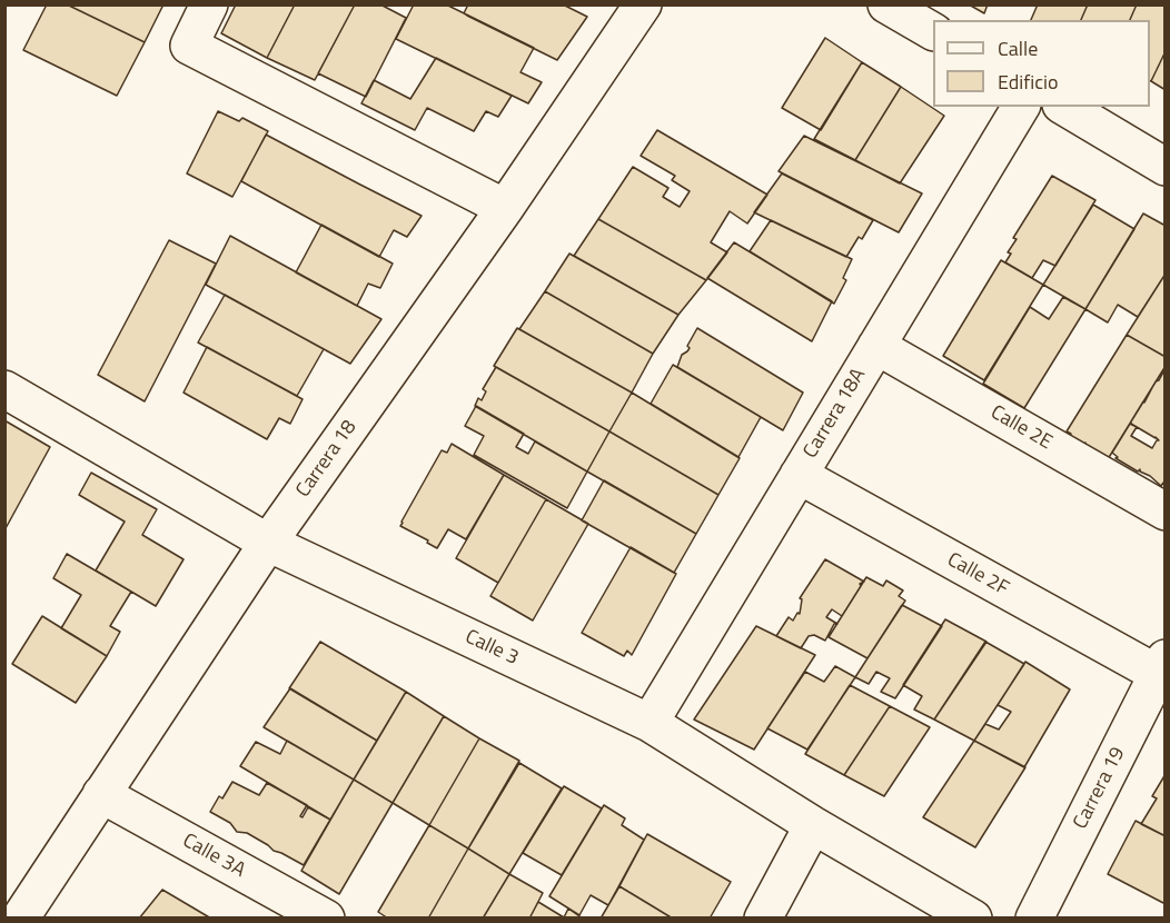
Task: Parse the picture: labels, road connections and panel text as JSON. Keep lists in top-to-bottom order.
{
  "streets": {
    "street": [
      "Carrera 18A",
      "Calle 2E",
      "Carrera 18",
      "Calle 2F",
      "Calle 3",
      "Carrera 19",
      "Calle 3A"
    ]
  },
  "crossings": [
    ["Carrera 18A", "Calle 2E"],
    ["Carrera 18A", "Calle 2F"],
    ["Carrera 18A", "Calle 3"],
    ["Carrera 18", "Calle 3"],
    ["Carrera 18", "Calle 3A"],
    ["Calle 2F", "Carrera 19"]
  ],
  "legend": ["Calle", "Edificio"]
}
